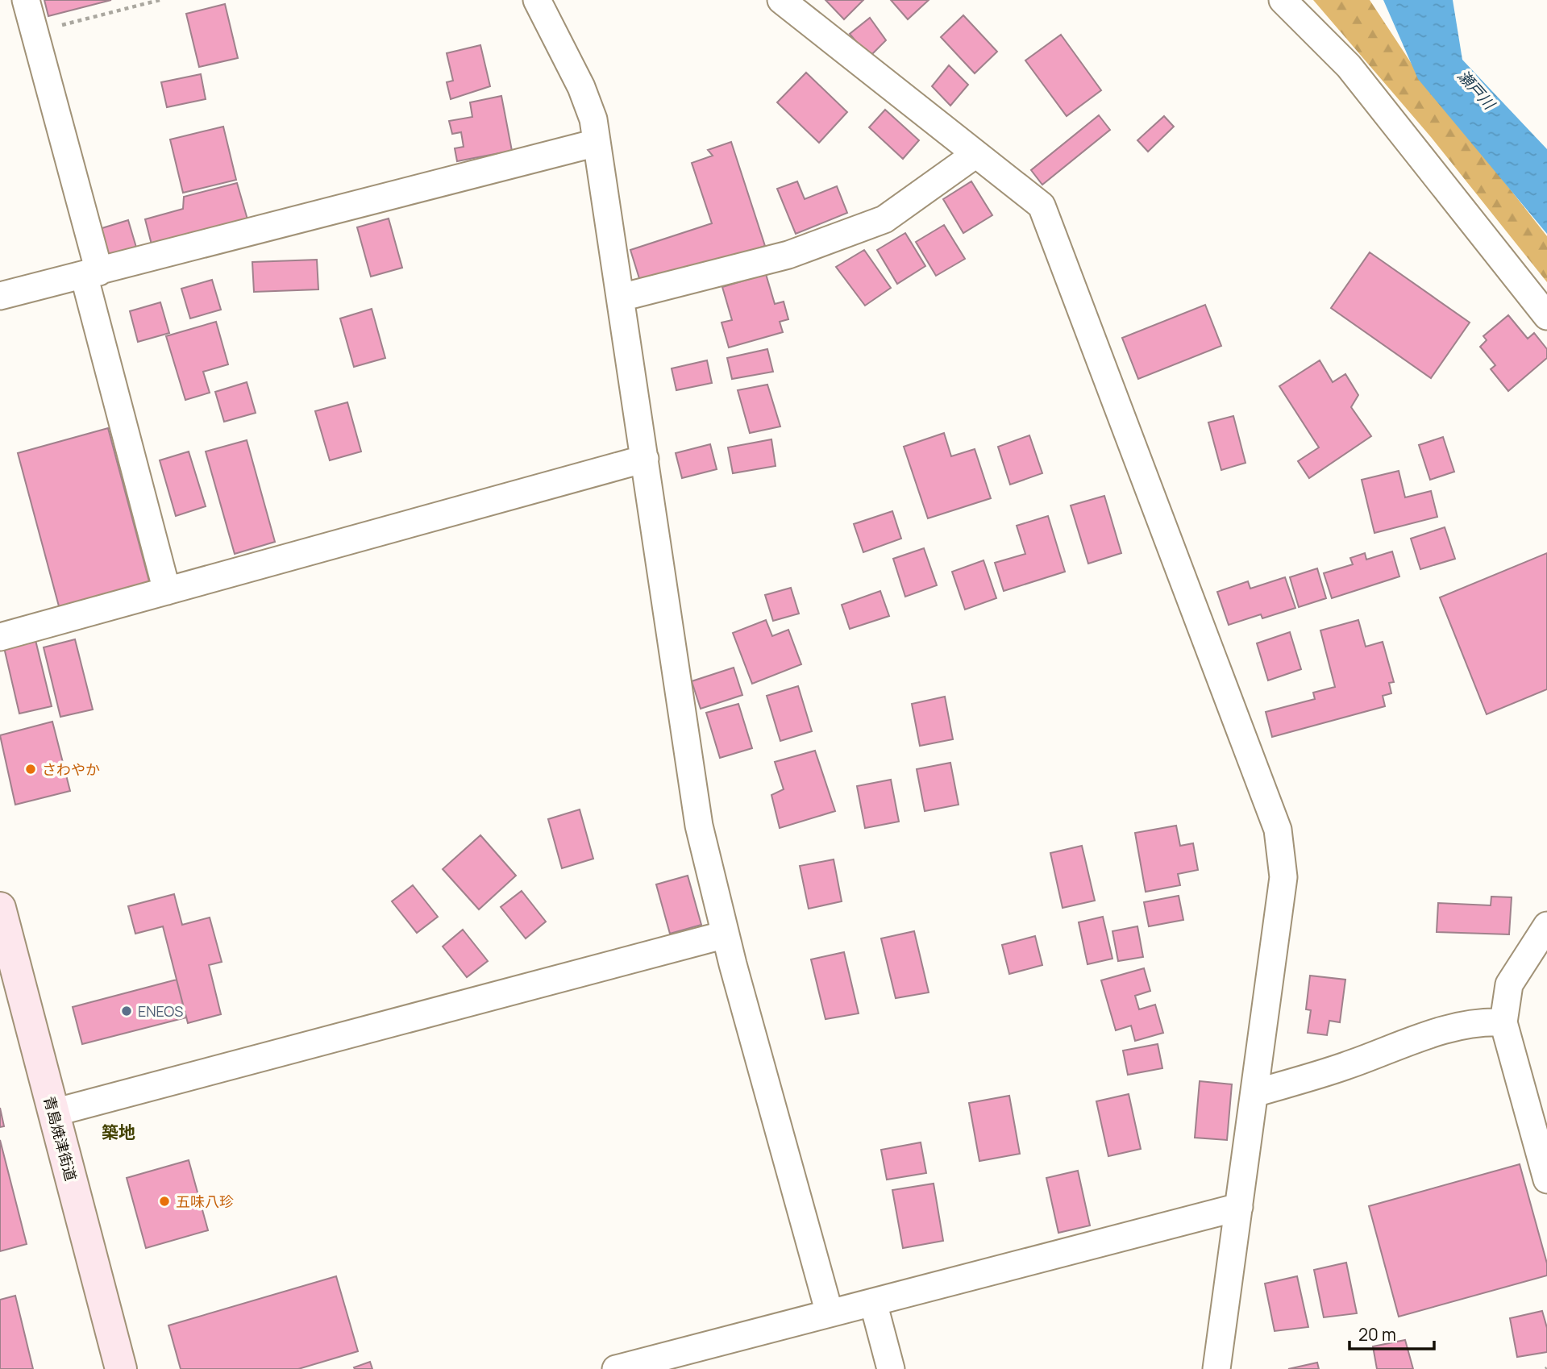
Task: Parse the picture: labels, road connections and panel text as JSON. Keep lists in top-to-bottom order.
{
  "streets": {
    "main road": ["青島焼津街道"]
  },
  "districts": ["築地"],
  "water": ["瀬戸川"],
  "places": ["さわやか", "ENEOS", "五味八珍"],
  "scale_bar": "20 m"
}
